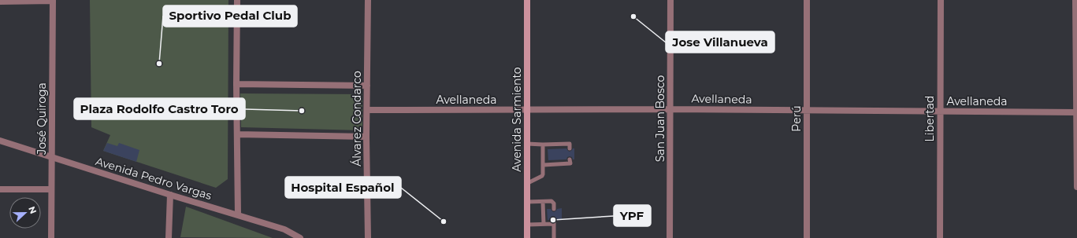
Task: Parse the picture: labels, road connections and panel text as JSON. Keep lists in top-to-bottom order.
{
  "streets": {
    "main road": ["Avenida Sarmiento"],
    "street": [
      "Avellaneda",
      "José Quiroga",
      "Álvarez Condarco",
      "San Juan Bosco",
      "Perú",
      "Libertad",
      "Avenida Pedro Vargas"
    ]
  },
  "crossings": [
    ["Avellaneda", "Álvarez Condarco"],
    ["Avellaneda", "San Juan Bosco"],
    ["Avellaneda", "Perú"],
    ["Avellaneda", "Libertad"],
    ["Avellaneda", "Avenida Sarmiento"],
    ["José Quiroga", "Avenida Pedro Vargas"]
  ],
  "places": [
    "Jose Villanueva",
    "Sportivo Pedal Club",
    "Plaza Rodolfo Castro Toro",
    "YPF",
    "Hospital Español"
  ],
  "north": "right"
}
